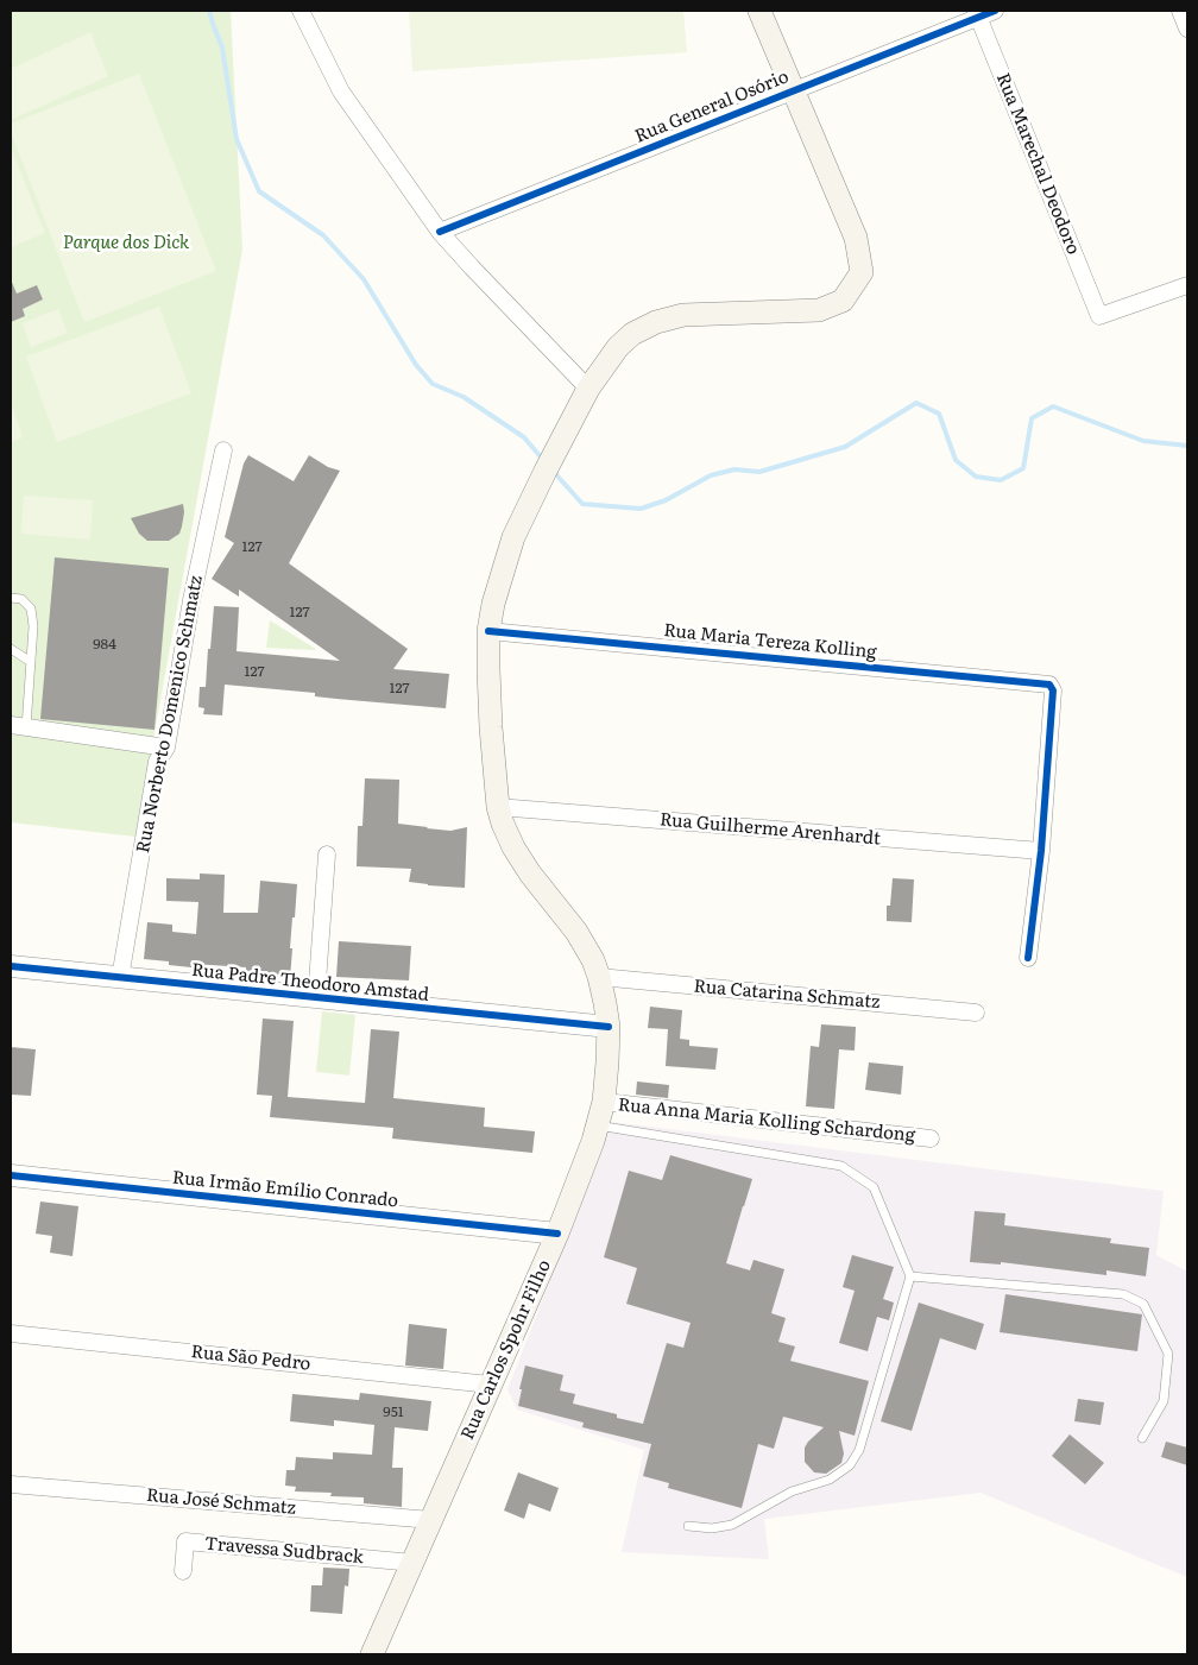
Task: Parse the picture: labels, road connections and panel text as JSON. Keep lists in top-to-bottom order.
{
  "streets": {
    "main road": ["Rua Carlos Spohr Filho"],
    "street": [
      "Rua General Osório",
      "Rua Marechal Deodoro",
      "Rua Maria Tereza Kolling",
      "Rua Norberto Domenico Schmatz",
      "Rua Guilherme Arenhardt",
      "Rua Padre Theodoro Amstad",
      "Rua Catarina Schmatz",
      "Rua Anna Maria Kolling Schardong",
      "Rua Irmão Emílio Conrado",
      "Rua São Pedro",
      "Rua José Schmatz",
      "Travessa Sudbrack"
    ]
  },
  "crossings": [
    ["Rua General Osório", "Rua Marechal Deodoro"],
    ["Rua General Osório", "Rua Carlos Spohr Filho"],
    ["Rua Maria Tereza Kolling", "Rua Guilherme Arenhardt"],
    ["Rua Maria Tereza Kolling", "Rua Carlos Spohr Filho"],
    ["Rua Norberto Domenico Schmatz", "Rua Padre Theodoro Amstad"],
    ["Rua Guilherme Arenhardt", "Rua Carlos Spohr Filho"],
    ["Rua Padre Theodoro Amstad", "Rua Carlos Spohr Filho"],
    ["Rua Catarina Schmatz", "Rua Carlos Spohr Filho"],
    ["Rua Anna Maria Kolling Schardong", "Rua Carlos Spohr Filho"],
    ["Rua Irmão Emílio Conrado", "Rua Carlos Spohr Filho"],
    ["Rua Carlos Spohr Filho", "Rua São Pedro"],
    ["Rua Carlos Spohr Filho", "Rua José Schmatz"],
    ["Rua Carlos Spohr Filho", "Travessa Sudbrack"]
  ],
  "parks": ["Parque dos Dick"],
  "house_numbers": [
    "127",
    "127",
    "984",
    "127",
    "127",
    "951"
  ]
}
